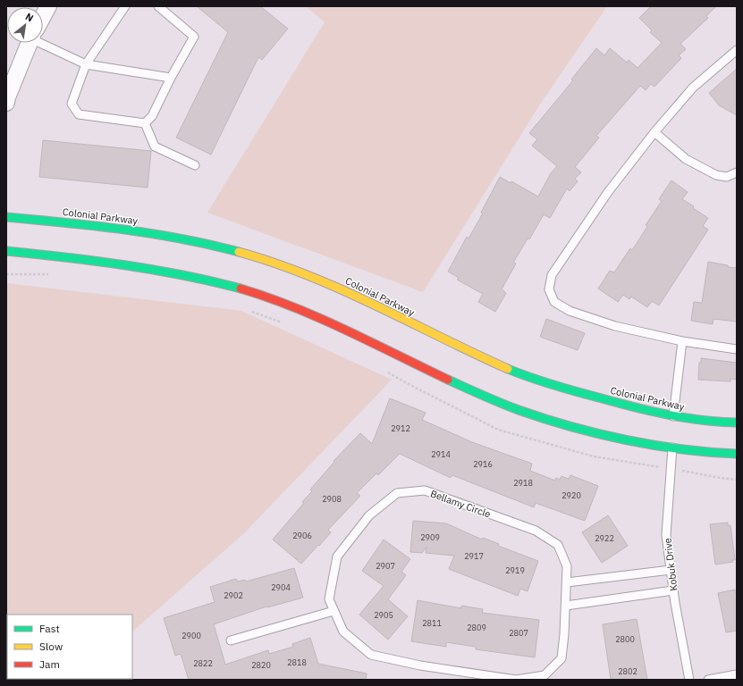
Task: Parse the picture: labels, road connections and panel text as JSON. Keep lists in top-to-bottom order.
{
  "streets": {
    "street": ["Colonial Parkway"],
    "lane": ["Bellamy Circle", "Kobuk Drive"]
  },
  "house_numbers": [
    "2912",
    "2914",
    "2916",
    "2918",
    "2920",
    "2908",
    "2906",
    "2909",
    "2922",
    "2917",
    "2907",
    "2919",
    "2904",
    "2902",
    "2905",
    "2811",
    "2809",
    "2807",
    "2900",
    "2800",
    "2818",
    "2822",
    "2820",
    "2802"
  ],
  "legend": ["Fast", "Slow", "Jam"],
  "north": "top right"
}
